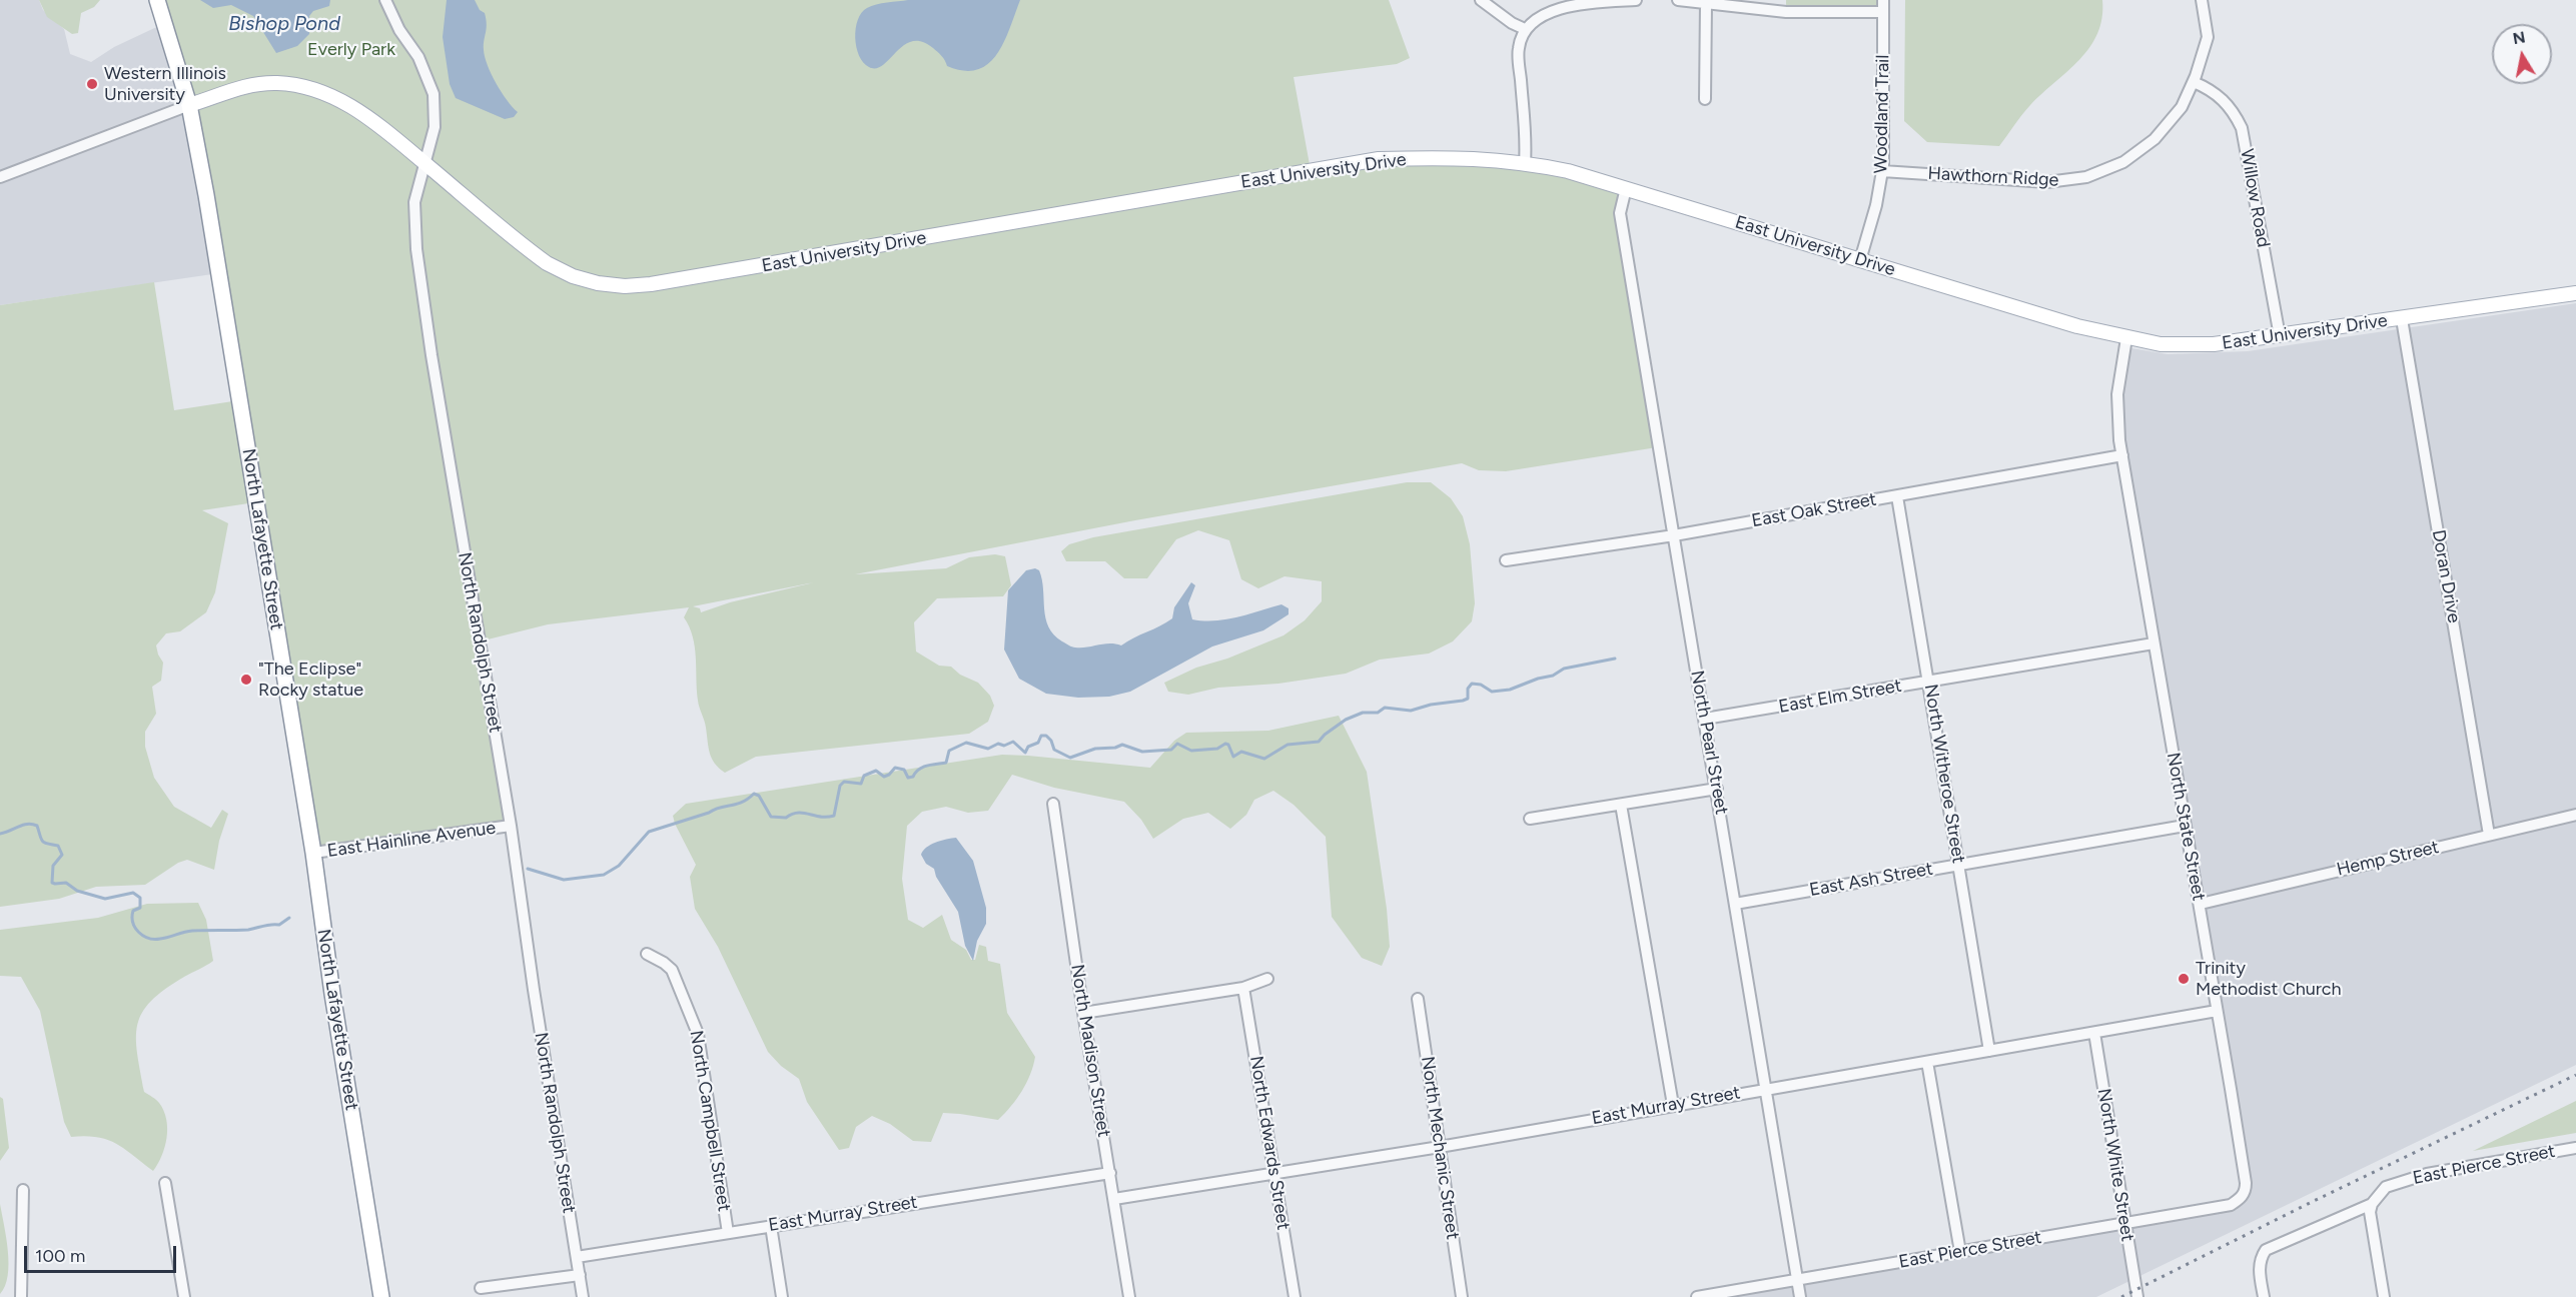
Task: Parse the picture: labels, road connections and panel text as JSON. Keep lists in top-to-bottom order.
{
  "streets": {
    "highway": ["North Lafayette Street"],
    "main road": ["East University Drive"],
    "street": [
      "Woodland Trail",
      "Hawthorn Ridge",
      "Willow Road",
      "East Oak Street",
      "Doran Drive",
      "North Randolph Street",
      "East Elm Street",
      "North Pearl Street",
      "North Witheroe Street",
      "North State Street",
      "East Hainline Avenue",
      "Hemp Street",
      "East Ash Street",
      "North Madison Street",
      "East Murray Street",
      "North Campbell Street",
      "North Edwards Street",
      "North Mechanic Street",
      "North White Street",
      "East Pierce Street"
    ]
  },
  "crossings": [
    ["Woodland Trail", "East University Drive"],
    ["Woodland Trail", "Hawthorn Ridge"],
    ["East University Drive", "Willow Road"],
    ["East University Drive", "North Lafayette Street"],
    ["East University Drive", "Doran Drive"],
    ["East University Drive", "North Randolph Street"],
    ["East University Drive", "North Pearl Street"],
    ["East University Drive", "North State Street"],
    ["Hawthorn Ridge", "Willow Road"],
    ["East Oak Street", "North Pearl Street"],
    ["East Oak Street", "North Witheroe Street"],
    ["East Oak Street", "North State Street"],
    ["North Lafayette Street", "East Hainline Avenue"],
    ["Doran Drive", "Hemp Street"],
    ["North Randolph Street", "East Hainline Avenue"],
    ["North Randolph Street", "East Murray Street"],
    ["East Elm Street", "North Pearl Street"],
    ["East Elm Street", "North Witheroe Street"],
    ["East Elm Street", "North State Street"],
    ["North Pearl Street", "East Ash Street"],
    ["North Pearl Street", "East Murray Street"],
    ["North Pearl Street", "East Pierce Street"],
    ["North Witheroe Street", "East Ash Street"],
    ["North Witheroe Street", "East Murray Street"],
    ["North State Street", "Hemp Street"],
    ["North State Street", "East Ash Street"],
    ["North State Street", "East Murray Street"],
    ["North State Street", "East Pierce Street"],
    ["North Madison Street", "East Murray Street"],
    ["East Murray Street", "North Campbell Street"],
    ["East Murray Street", "North Edwards Street"],
    ["East Murray Street", "North Mechanic Street"],
    ["East Murray Street", "North White Street"],
    ["North White Street", "East Pierce Street"]
  ],
  "water": ["Bishop Pond"],
  "parks": ["Everly Park"],
  "places": ["Western Illinois University", "\"The Eclipse\" Rocky statue", "Trinity Methodist Church"],
  "scale_bar": "100 m",
  "north": "top"
}
